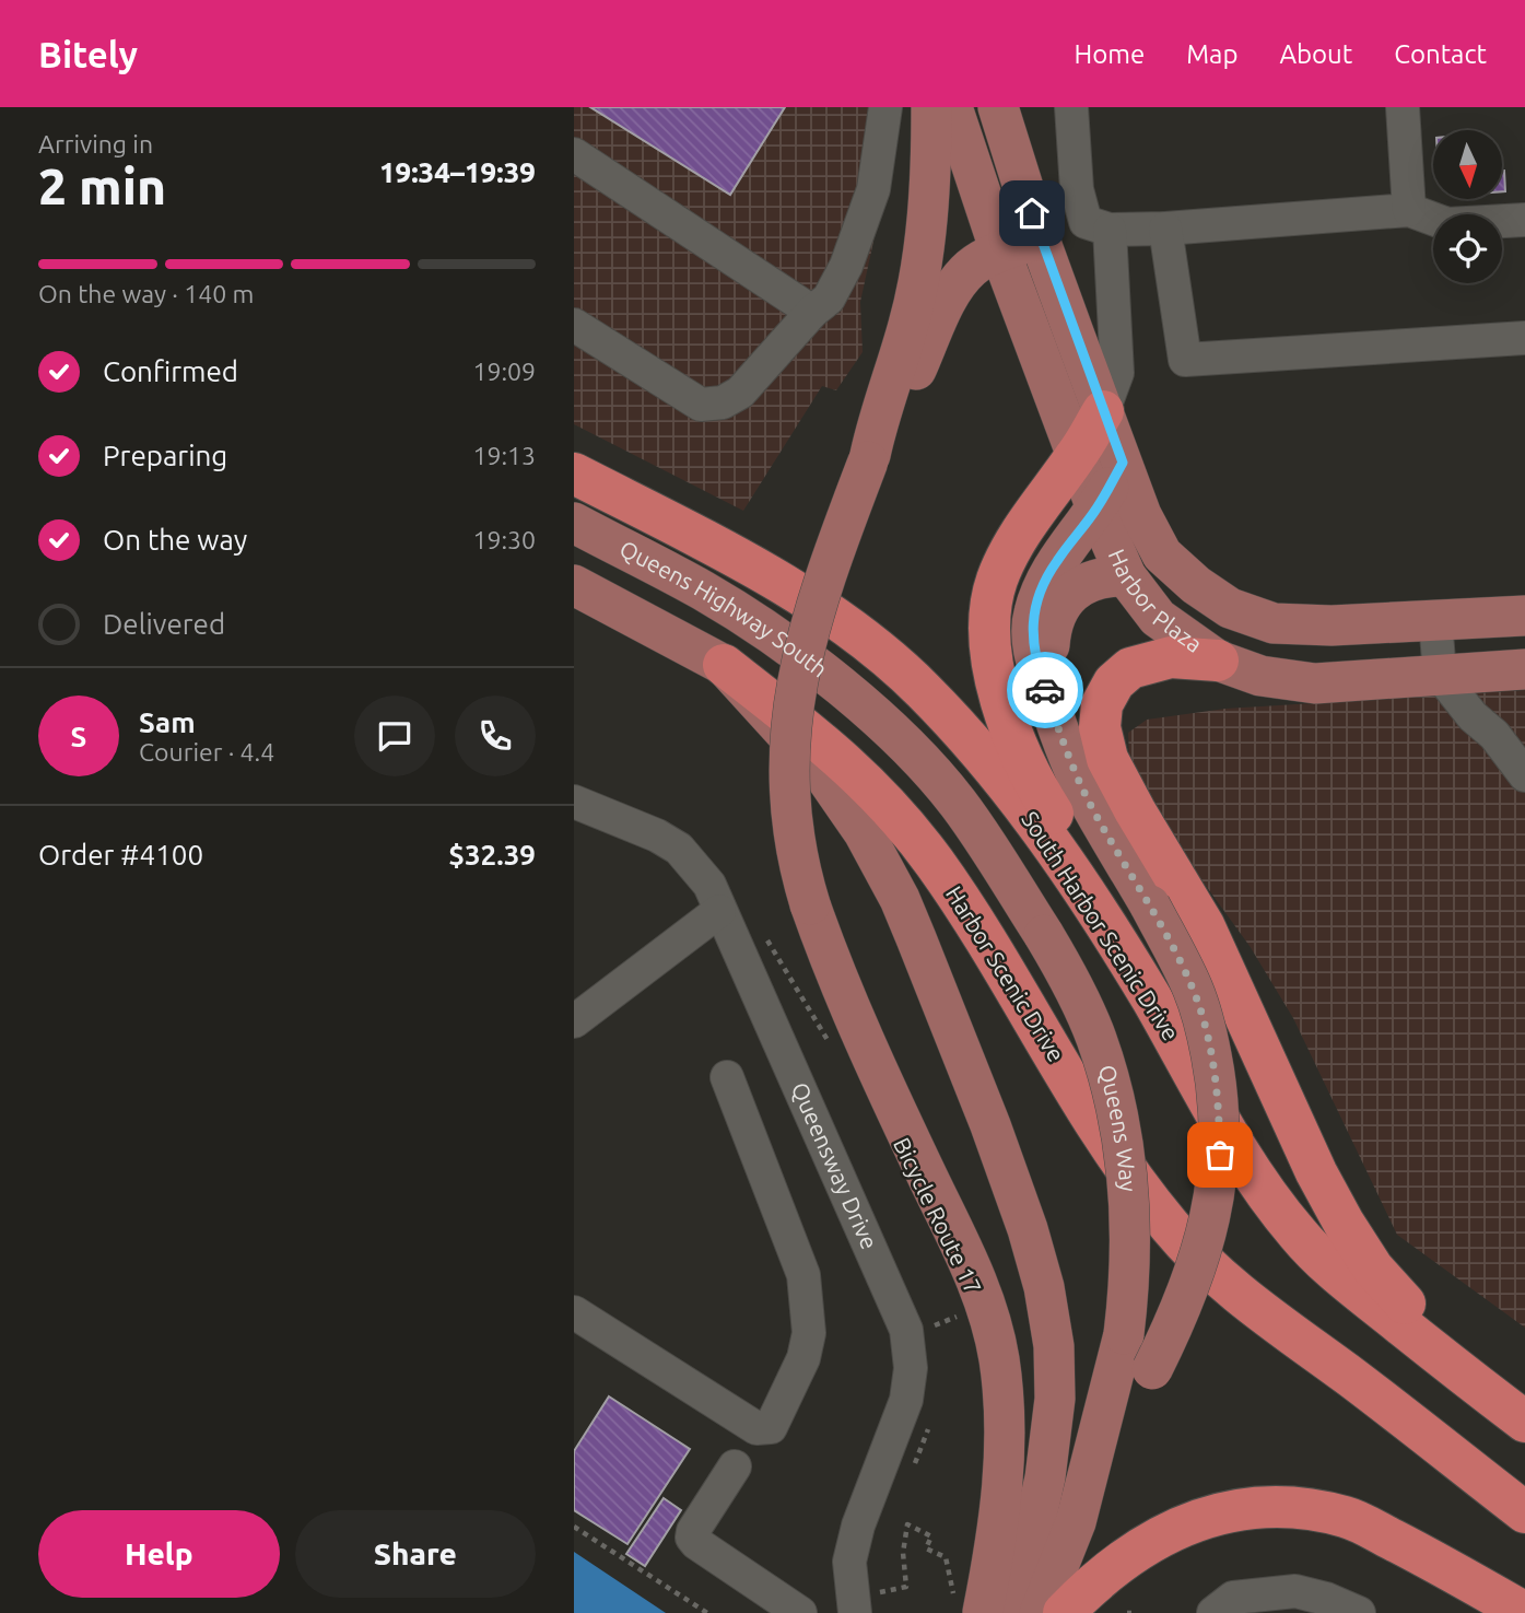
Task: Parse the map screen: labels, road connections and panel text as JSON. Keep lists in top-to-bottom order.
{
  "streets": {
    "highway": ["South Harbor Scenic Drive", "Harbor Scenic Drive"],
    "main road": ["Harbor Plaza", "Queens Highway South", "Queens Way"],
    "street": ["Queensway Drive"]
  },
  "crossings": [
    ["Queens Highway South", "Queens Way"]
  ],
  "north": "bottom",
  "page": {
    "header": "Bitely",
    "nav": [
      "Home",
      "Map",
      "About",
      "Contact"
    ],
    "heading": ["2 min", "Arriving in", "19:34–19:39"],
    "panel": [
      "Sam",
      "Courier · 4.4",
      "Order #4100",
      "$32.39"
    ],
    "bar": "On the way · 140 m",
    "list": [
      ["Confirmed", "19:09"],
      ["Preparing", "19:13"],
      ["On the way", "19:30"],
      "Delivered"
    ],
    "round": "S",
    "buttons": ["Help", "Share"]
  }
}
